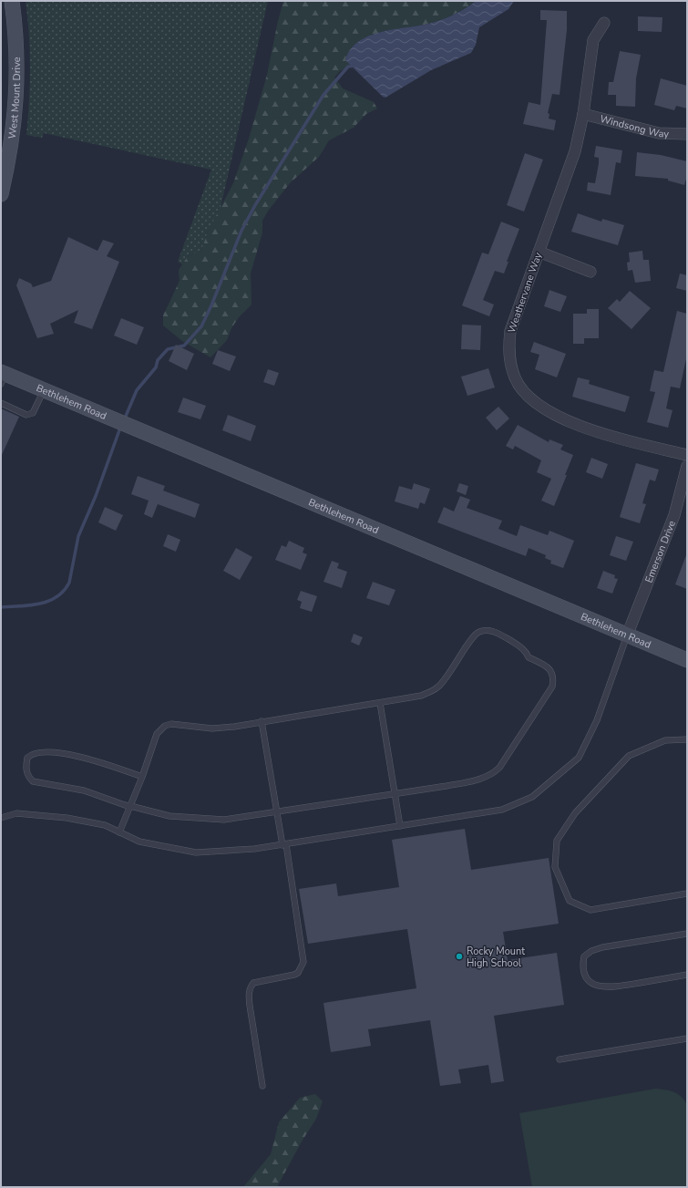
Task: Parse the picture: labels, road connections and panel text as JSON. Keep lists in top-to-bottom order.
{
  "streets": {
    "main road": ["West Mount Drive", "Bethlehem Road"],
    "street": ["Windsong Way", "Weathervane Way", "Emerson Drive"]
  },
  "crossings": [
    ["Windsong Way", "Weathervane Way"],
    ["Bethlehem Road", "Emerson Drive"]
  ],
  "places": ["Rocky Mount High School"]
}
